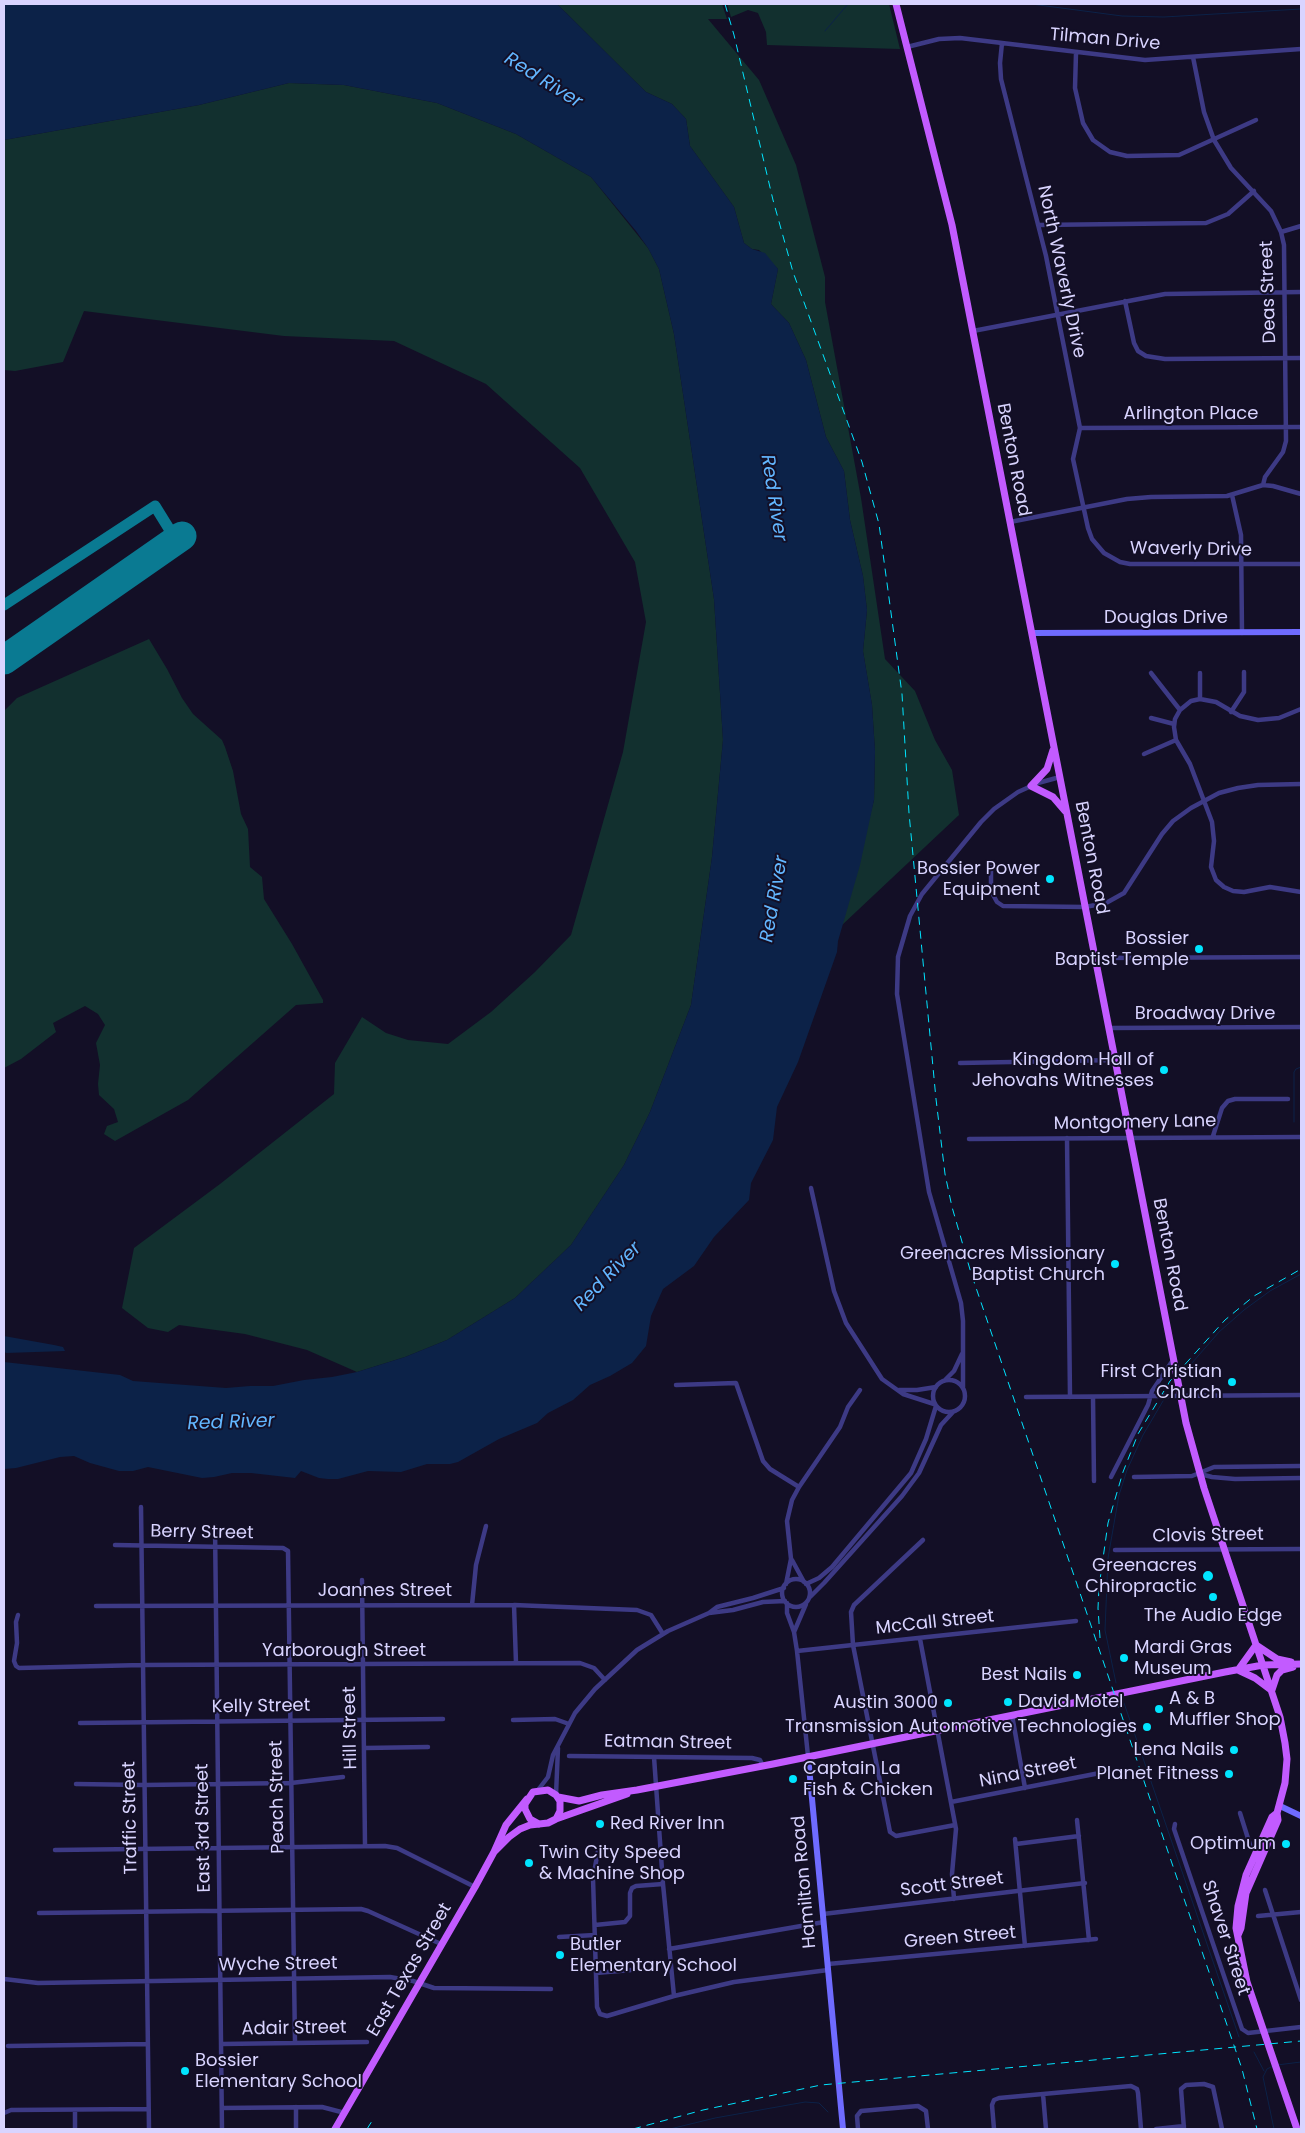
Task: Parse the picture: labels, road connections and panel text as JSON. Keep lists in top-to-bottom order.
{
  "streets": {
    "main road": ["Benton Road", "East Texas Street"],
    "street": [
      "Tilman Drive",
      "North Waverly Drive",
      "Deas Street",
      "Arlington Place",
      "Waverly Drive",
      "Douglas Drive",
      "Broadway Drive",
      "Montgomery Lane",
      "Berry Street",
      "Clovis Street",
      "Joannes Street",
      "McCall Street",
      "Yarborough Street",
      "Kelly Street",
      "Hill Street",
      "Eatman Street",
      "Nina Street",
      "Peach Street",
      "Traffic Street",
      "East 3rd Street",
      "Hamilton Road",
      "Scott Street",
      "Green Street",
      "Shaver Street",
      "Wyche Street",
      "Adair Street"
    ]
  },
  "crossings": [
    ["Tilman Drive", "North Waverly Drive"],
    ["Tilman Drive", "Deas Street"],
    ["Tilman Drive", "Benton Road"],
    ["North Waverly Drive", "Arlington Place"],
    ["North Waverly Drive", "Waverly Drive"],
    ["Deas Street", "Arlington Place"],
    ["Benton Road", "Douglas Drive"],
    ["Benton Road", "Broadway Drive"],
    ["Benton Road", "Montgomery Lane"],
    ["Benton Road", "Clovis Street"],
    ["Benton Road", "East Texas Street"],
    ["Berry Street", "Peach Street"],
    ["Berry Street", "Traffic Street"],
    ["Berry Street", "East 3rd Street"],
    ["Joannes Street", "Hill Street"],
    ["Joannes Street", "Peach Street"],
    ["Joannes Street", "Traffic Street"],
    ["Joannes Street", "East 3rd Street"],
    ["McCall Street", "Hamilton Road"],
    ["Yarborough Street", "Hill Street"],
    ["Yarborough Street", "Peach Street"],
    ["Yarborough Street", "Traffic Street"],
    ["Yarborough Street", "East 3rd Street"],
    ["Kelly Street", "Hill Street"],
    ["Kelly Street", "Peach Street"],
    ["Kelly Street", "Traffic Street"],
    ["Kelly Street", "East 3rd Street"],
    ["Eatman Street", "East Texas Street"],
    ["Peach Street", "Wyche Street"],
    ["Peach Street", "Adair Street"],
    ["Traffic Street", "Wyche Street"],
    ["East 3rd Street", "Wyche Street"],
    ["East 3rd Street", "Adair Street"],
    ["Hamilton Road", "Scott Street"],
    ["Hamilton Road", "Green Street"],
    ["Hamilton Road", "East Texas Street"],
    ["Wyche Street", "East Texas Street"]
  ],
  "water": ["Red River"],
  "places": [
    "Bossier Power Equipment",
    "Bossier Baptist Temple",
    "Kingdom Hall of Jehovahs Witnesses",
    "Greenacres Missionary Baptist Church",
    "First Christian Church",
    "Greenacres Chiropractic",
    "The Audio Edge",
    "Mardi Gras Museum",
    "Best Nails",
    "David Motel",
    "Austin 3000",
    "A & B Muffler Shop",
    "Transmission Automotive Technologies",
    "Lena Nails",
    "Planet Fitness",
    "Captain La Fish & Chicken",
    "Red River Inn",
    "Optimum",
    "Twin City Speed & Machine Shop",
    "Butler Elementary School",
    "Bossier Elementary School"
  ]
}
